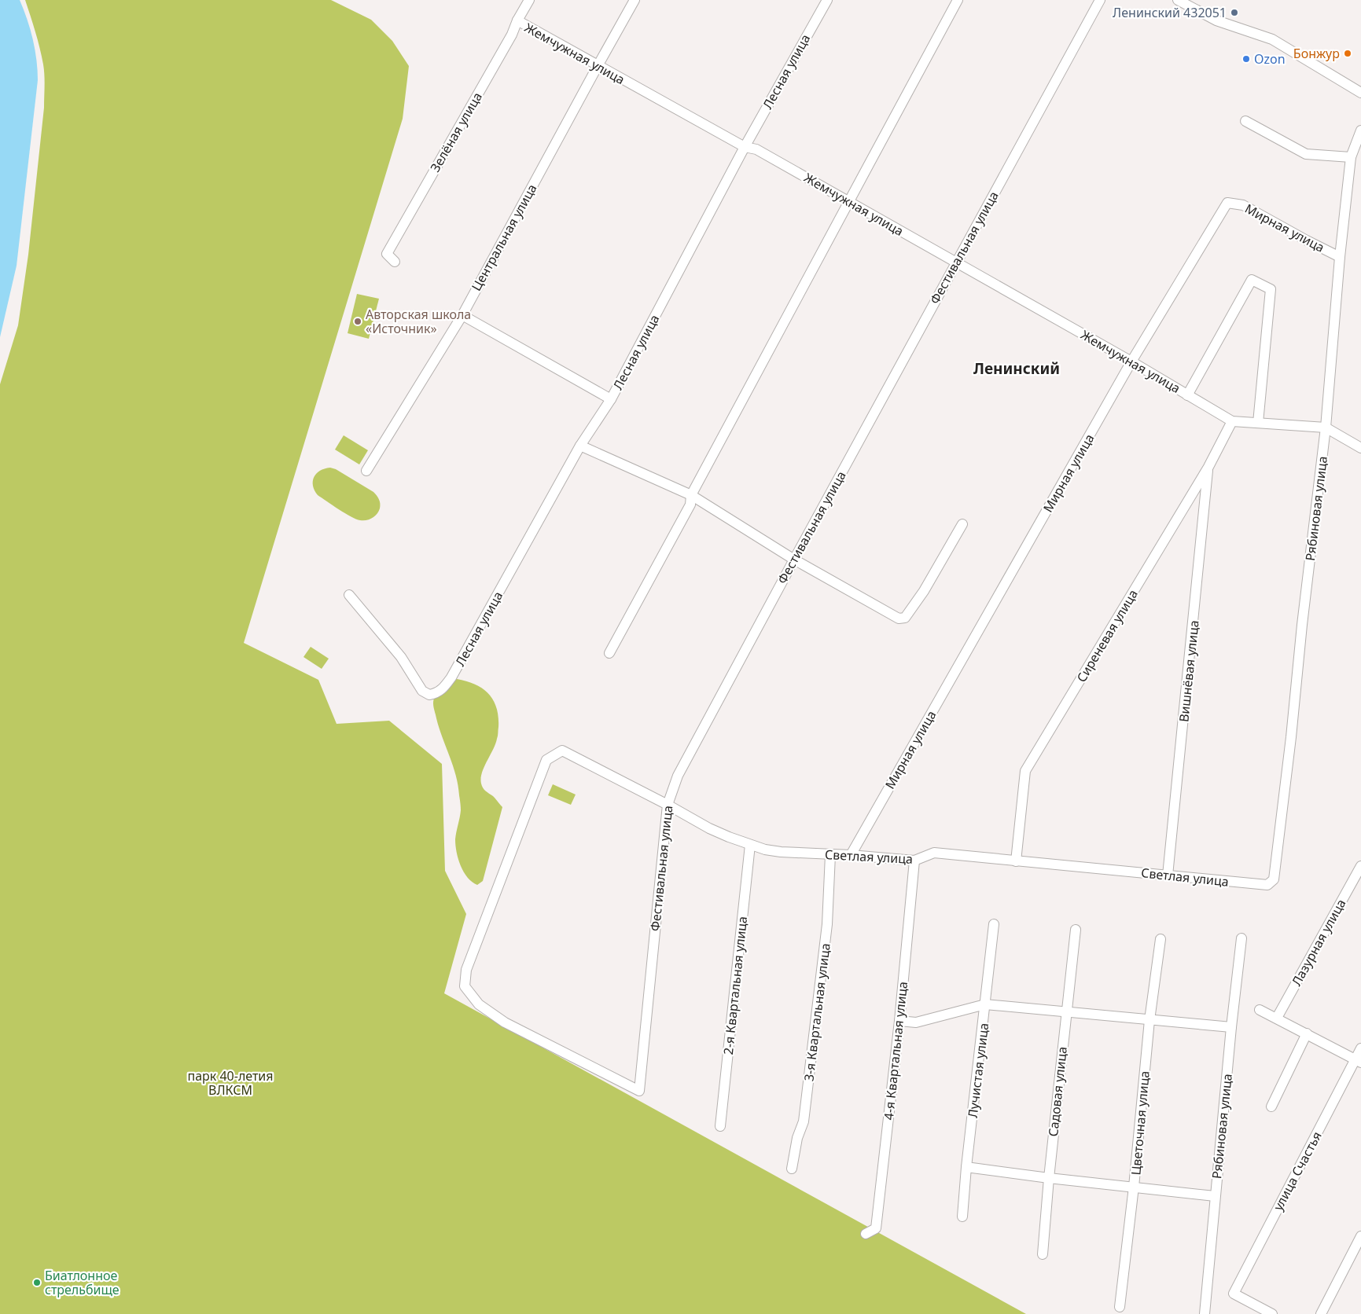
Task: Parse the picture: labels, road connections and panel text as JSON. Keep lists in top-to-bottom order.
{
  "streets": {
    "street": [
      "Жемчужная улица",
      "Лесная улица",
      "Зелёная улица",
      "Мирная улица",
      "Центральная улица",
      "Фестивальная улица",
      "Рябиновая улица",
      "Сиреневая улица",
      "Вишнёвая улица",
      "Светлая улица",
      "Лазурная улица",
      "2-я Квартальная улица",
      "3-я Квартальная улица",
      "4-я Квартальная улица",
      "Лучистая улица",
      "Садовая улица",
      "Цветочная улица",
      "улица Счастья"
    ]
  },
  "crossings": [
    ["Жемчужная улица", "Лесная улица"],
    ["Жемчужная улица", "Зелёная улица"],
    ["Жемчужная улица", "Мирная улица"],
    ["Жемчужная улица", "Центральная улица"],
    ["Жемчужная улица", "Фестивальная улица"],
    ["Жемчужная улица", "Сиреневая улица"],
    ["Мирная улица", "Рябиновая улица"],
    ["Мирная улица", "Светлая улица"],
    ["Фестивальная улица", "Светлая улица"],
    ["Рябиновая улица", "Светлая улица"],
    ["Сиреневая улица", "Вишнёвая улица"],
    ["Сиреневая улица", "Светлая улица"],
    ["Вишнёвая улица", "Светлая улица"],
    ["Светлая улица", "2-я Квартальная улица"],
    ["Светлая улица", "3-я Квартальная улица"],
    ["Светлая улица", "4-я Квартальная улица"]
  ],
  "districts": ["Ленинский"],
  "parks": ["парк 40-летия ВЛКСМ"],
  "places": [
    "Ленинский 432051",
    "Бонжур",
    "Ozon",
    "Авторская школа «Источник»",
    "Биатлонное стрельбище"
  ]
}
